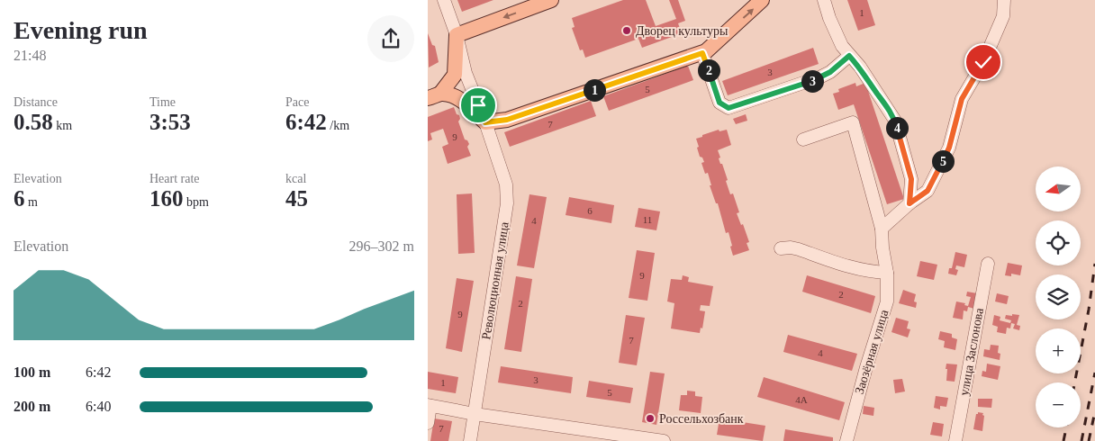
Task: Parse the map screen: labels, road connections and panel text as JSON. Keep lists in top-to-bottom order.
{
  "streets": {
    "street": ["Революционная улица", "Заозёрная улица", "улица Заслонова"]
  },
  "places": ["Дворец культуры", "Россельхозбанк"],
  "house_numbers": [
    "1",
    "3",
    "5",
    "7",
    "9",
    "6",
    "11",
    "4",
    "9",
    "2",
    "2",
    "9",
    "7",
    "4",
    "3",
    "1",
    "5",
    "4А",
    "7"
  ],
  "north": "left",
  "page": {
    "heading": ["Evening run", "21:48"],
    "pins": [
      "2",
      "3",
      "1",
      "4",
      "5"
    ],
    "stats": [
      ["Distance", "0.58 km"],
      ["Time", "3:53"],
      ["Pace", "6:42 /km"],
      ["Elevation", "6 m"],
      ["Heart rate", "160 bpm"],
      ["kcal", "45"]
    ],
    "map_buttons": ["+", "−"],
    "chart": ["Elevation", "296–302 m"],
    "list": [
      {
        "name": "100 m",
        "note": "6:42"
      },
      {
        "name": "200 m",
        "note": "6:40"
      }
    ]
  }
}
